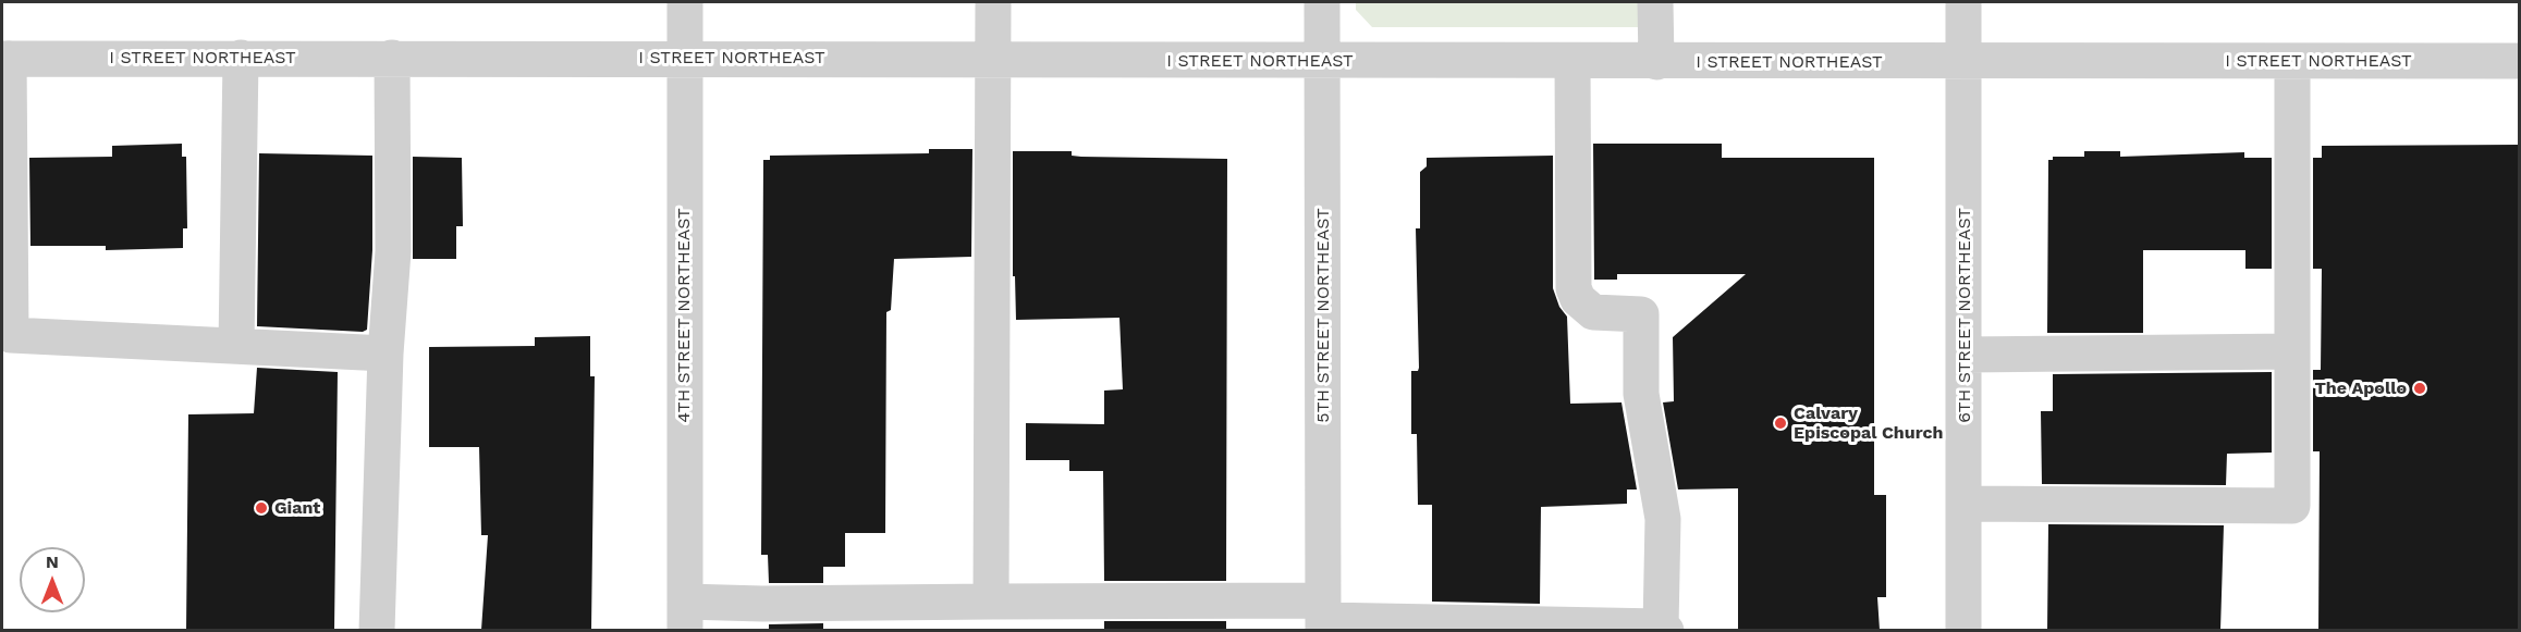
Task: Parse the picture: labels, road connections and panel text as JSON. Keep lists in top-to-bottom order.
{
  "streets": {
    "street": [
      "I STREET NORTHEAST",
      "4TH STREET NORTHEAST",
      "5TH STREET NORTHEAST",
      "6TH STREET NORTHEAST"
    ]
  },
  "crossings": [
    ["I STREET NORTHEAST", "4TH STREET NORTHEAST"],
    ["I STREET NORTHEAST", "5TH STREET NORTHEAST"],
    ["I STREET NORTHEAST", "6TH STREET NORTHEAST"]
  ],
  "places": ["The Apollo", "Calvary Episcopal Church", "Giant"],
  "north": "top"
}
